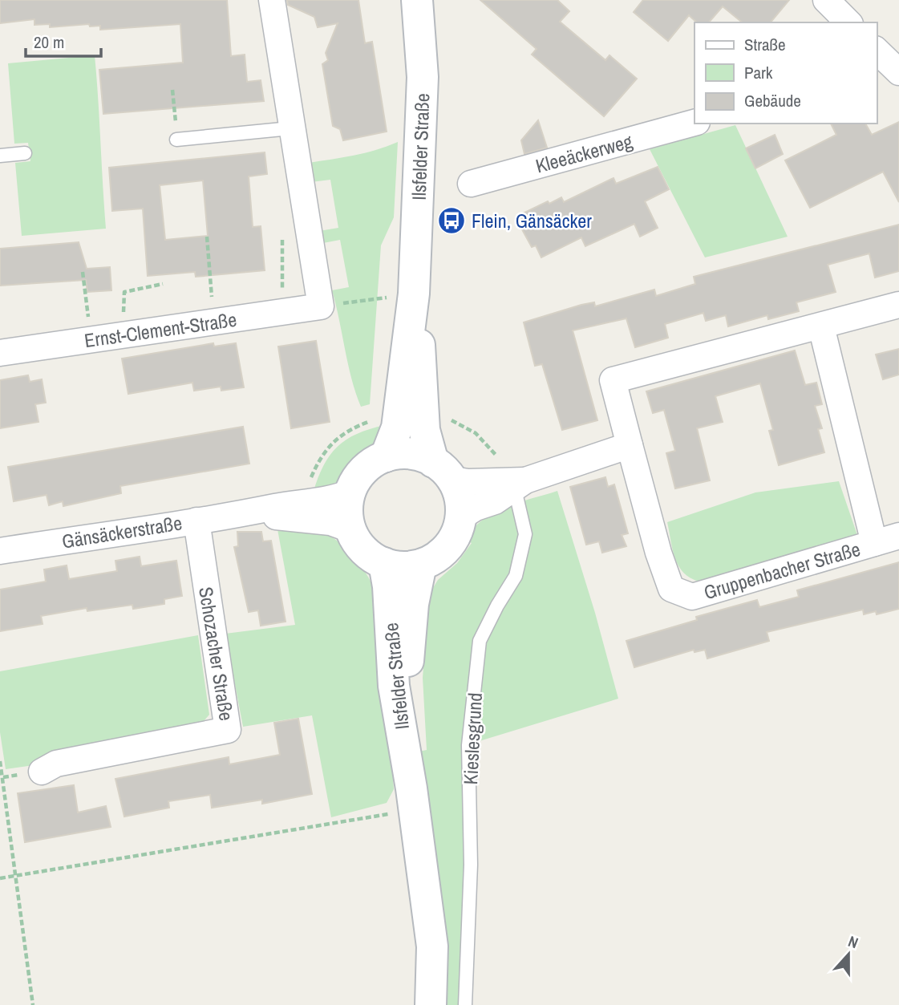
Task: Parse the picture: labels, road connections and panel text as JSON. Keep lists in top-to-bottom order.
{
  "streets": {
    "main road": ["Ilsfelder Straße"],
    "street": [
      "Kleeäckerweg",
      "Ernst-Clement-Straße",
      "Gänsäckerstraße",
      "Gruppenbacher Straße",
      "Schozacher Straße"
    ],
    "lane": ["Kieslesgrund"]
  },
  "crossings": [
    ["Ilsfelder Straße", "Gänsäckerstraße"],
    ["Gänsäckerstraße", "Schozacher Straße"]
  ],
  "places": {
    "bus stop": ["Flein, Gänsäcker"]
  },
  "legend": ["Straße", "Park", "Gebäude"],
  "scale_bar": "20 m",
  "north": "top"
}
